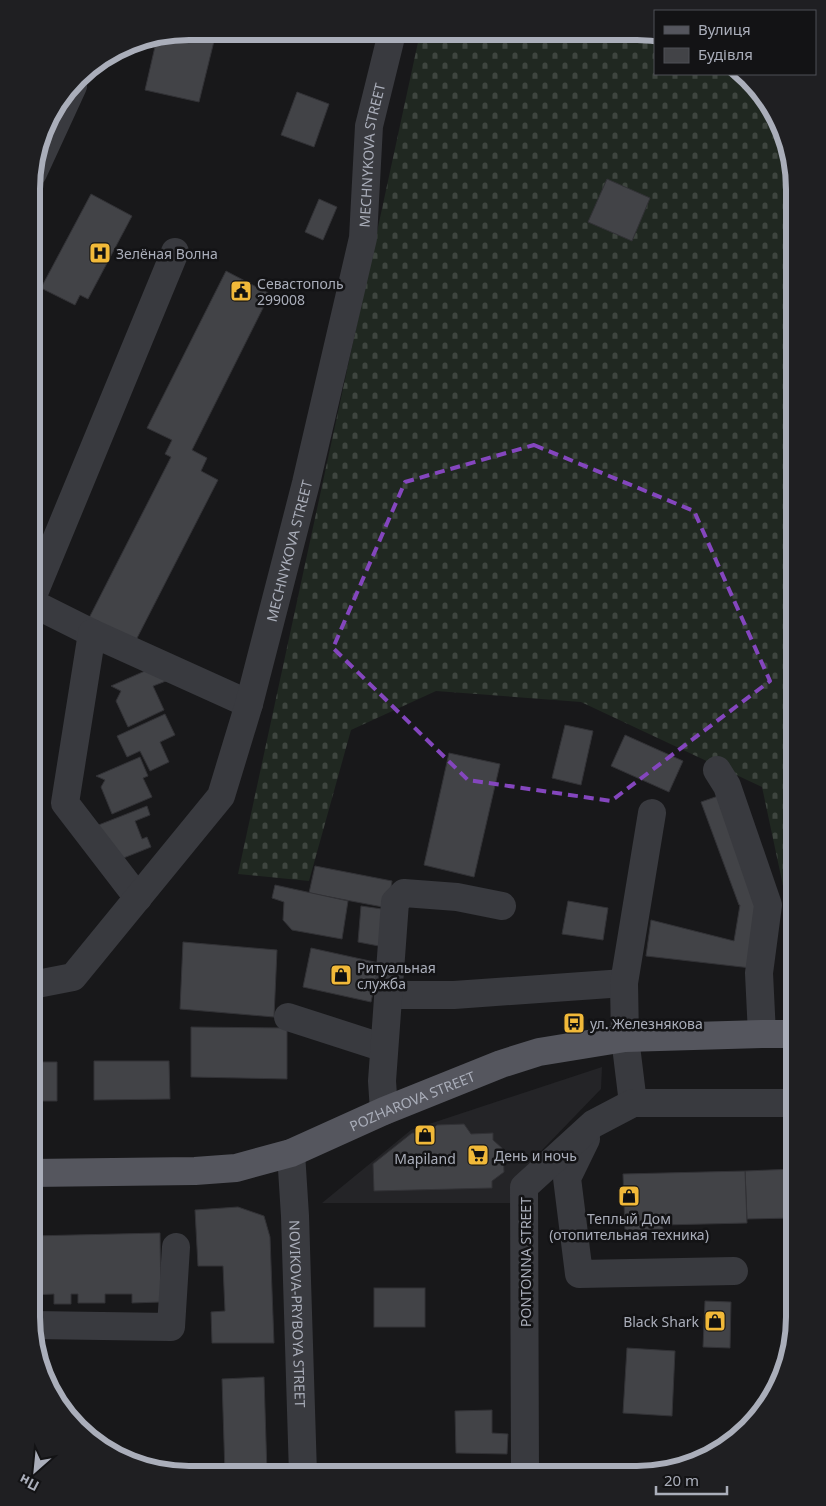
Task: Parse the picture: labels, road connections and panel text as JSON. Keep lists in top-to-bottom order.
{
  "streets": {
    "main road": ["POZHAROVA STREET"],
    "street": ["MECHNYKOVA STREET", "PONTONNA STREET", "NOVIKOVA-PRYBOYA STREET"]
  },
  "crossings": [
    ["POZHAROVA STREET", "NOVIKOVA-PRYBOYA STREET"]
  ],
  "places": {
    "hospital": ["Зелёная Волна"],
    "public building": ["Севастополь 299008"],
    "shop": [
      "Ритуальная служба",
      "Mapiland",
      "Теплый Дом (отопительная техника)",
      "Black Shark"
    ],
    "bus stop": ["ул. Железнякова"],
    "supermarket": ["День и ночь"]
  },
  "legend": ["Вулиця", "Будівля"],
  "scale_bar": "20 m",
  "north": "bottom left"
}
